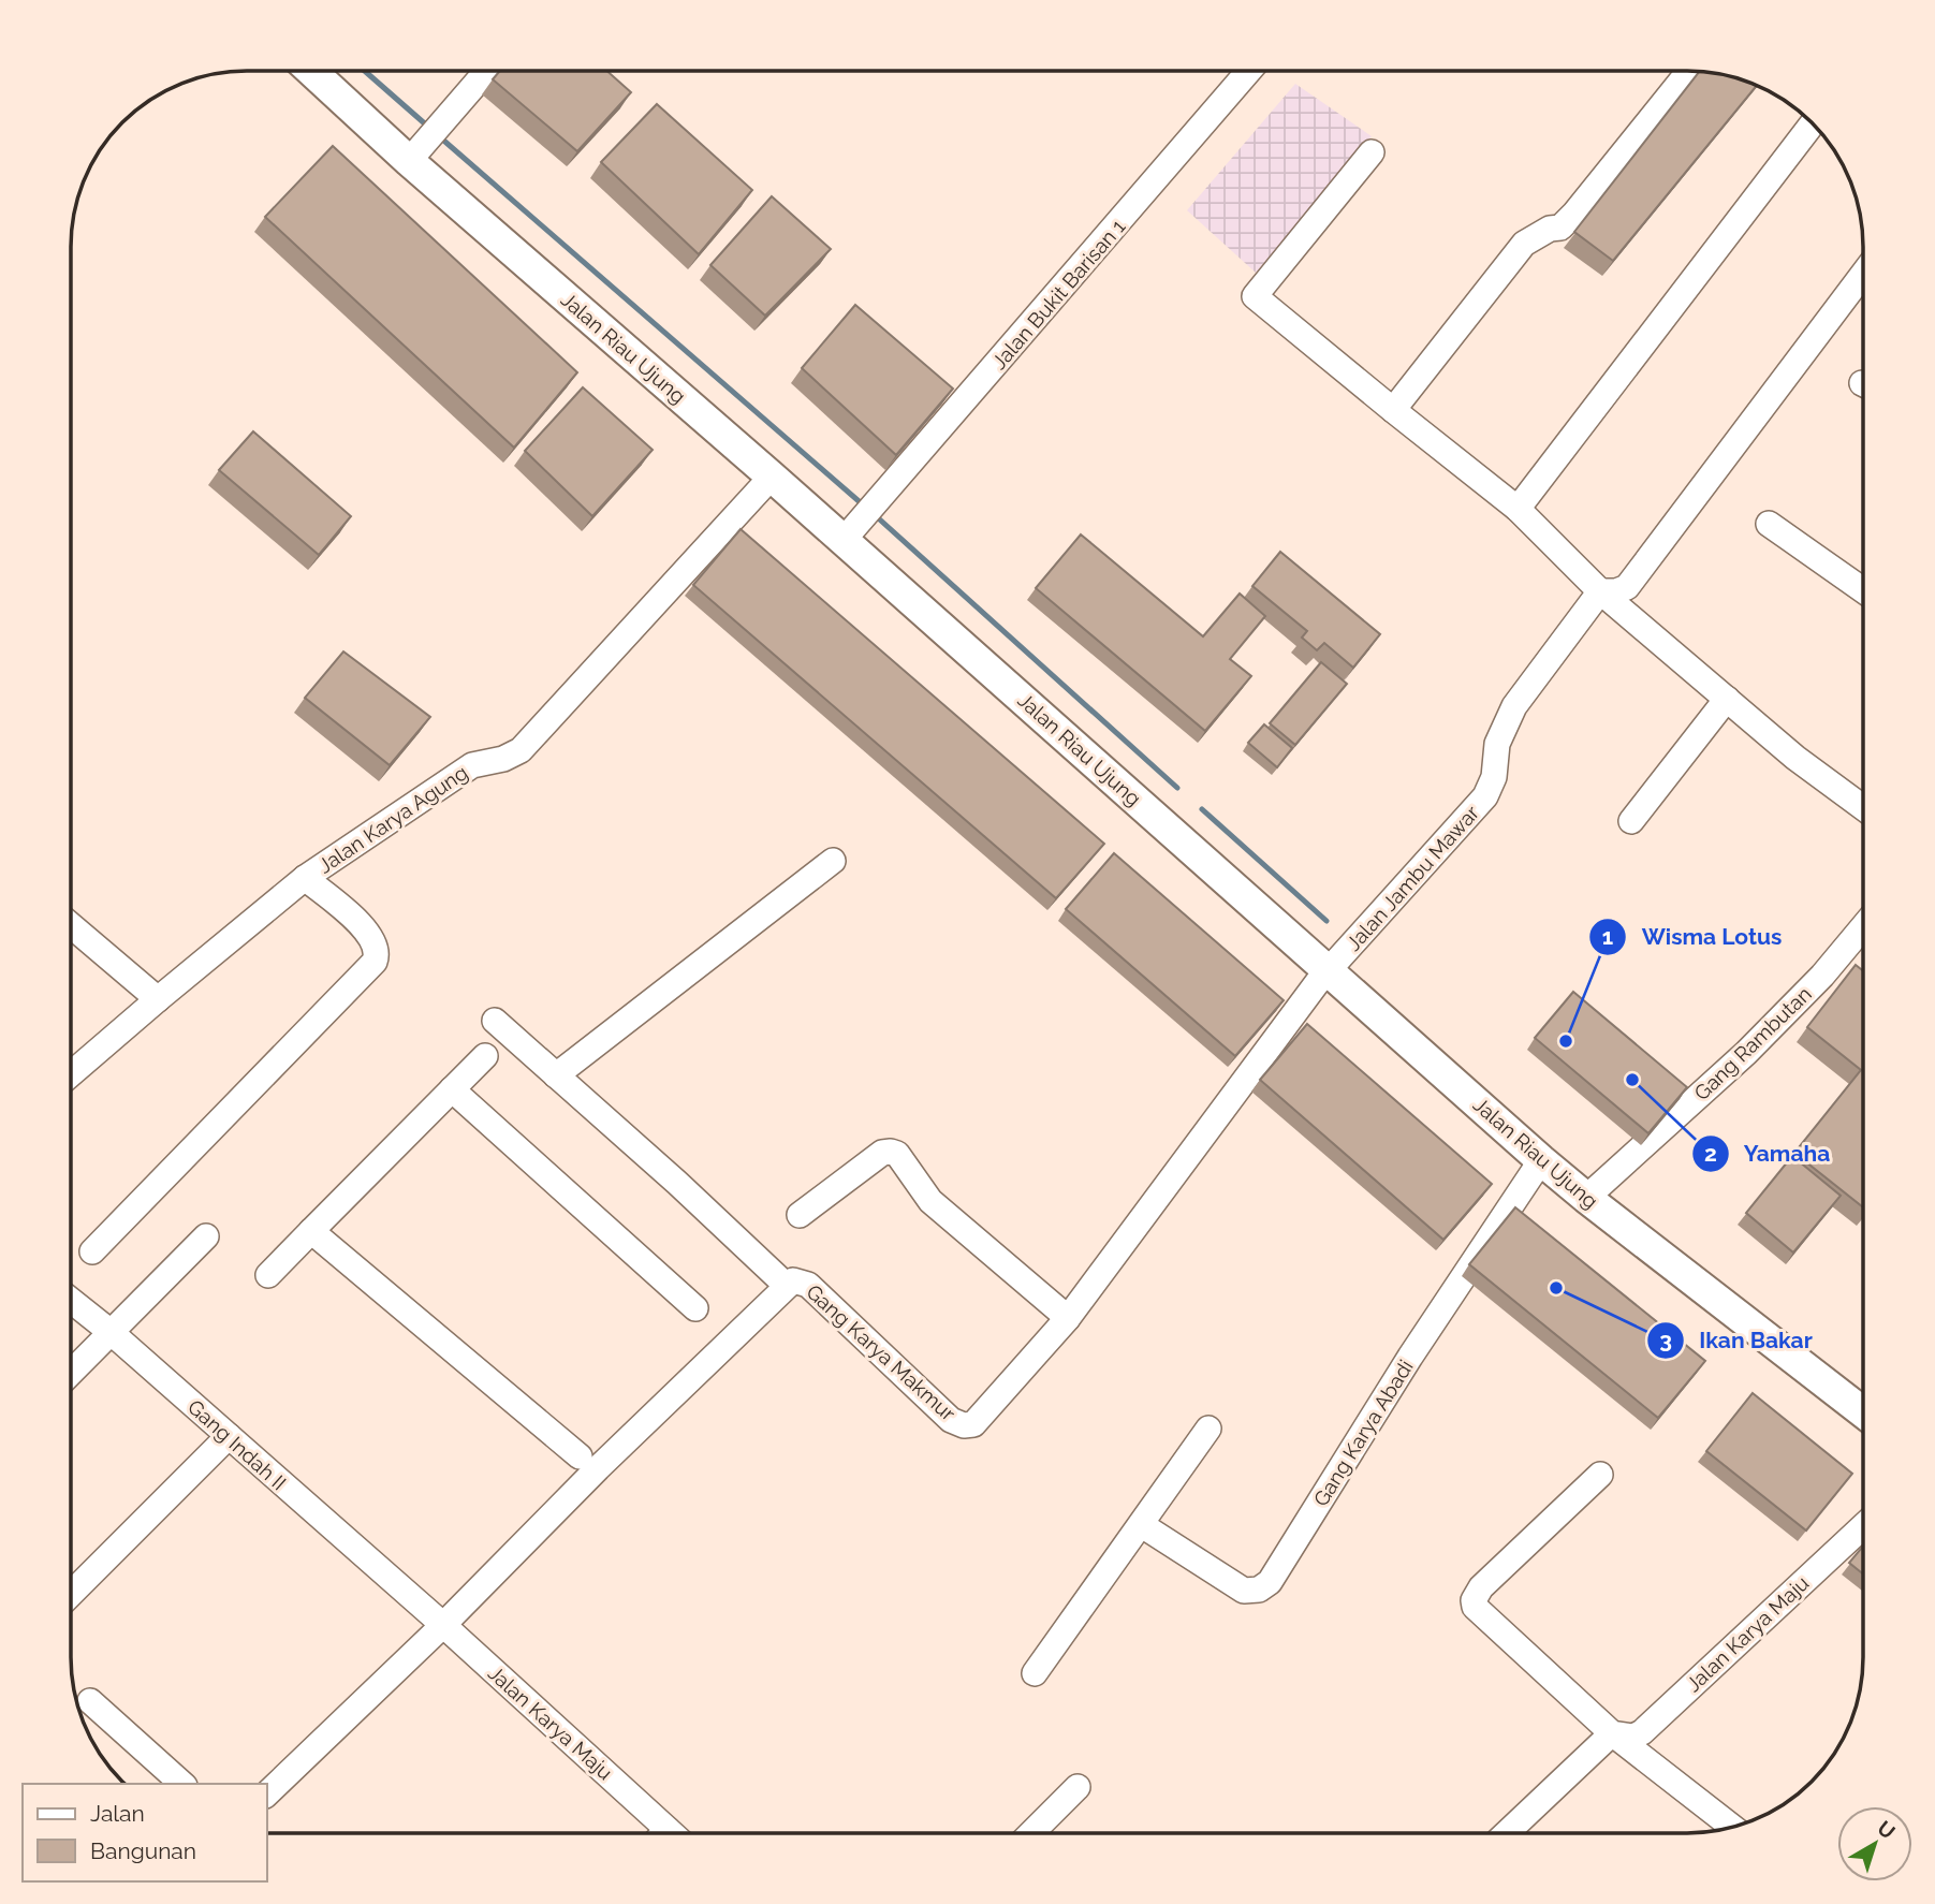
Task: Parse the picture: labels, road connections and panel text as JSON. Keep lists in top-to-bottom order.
{
  "streets": {
    "main road": ["Jalan Riau Ujung"],
    "street": [
      "Jalan Bukit Barisan 1",
      "Jalan Karya Agung",
      "Jalan Jambu Mawar",
      "Gang Rambutan",
      "Gang Karya Makmur",
      "Gang Karya Abadi",
      "Gang Indah II",
      "Jalan Karya Maju"
    ]
  },
  "crossings": [
    ["Jalan Bukit Barisan 1", "Jalan Riau Ujung"],
    ["Jalan Riau Ujung", "Jalan Karya Agung"],
    ["Jalan Riau Ujung", "Jalan Jambu Mawar"],
    ["Jalan Riau Ujung", "Gang Rambutan"],
    ["Jalan Riau Ujung", "Gang Karya Makmur"],
    ["Jalan Riau Ujung", "Gang Karya Abadi"],
    ["Jalan Jambu Mawar", "Gang Karya Makmur"],
    ["Gang Karya Makmur", "Jalan Karya Maju"],
    ["Gang Indah II", "Jalan Karya Maju"]
  ],
  "places": ["Wisma Lotus", "Yamaha", "Ikan Bakar"],
  "legend": ["Jalan", "Bangunan"],
  "north": "top right"
}
